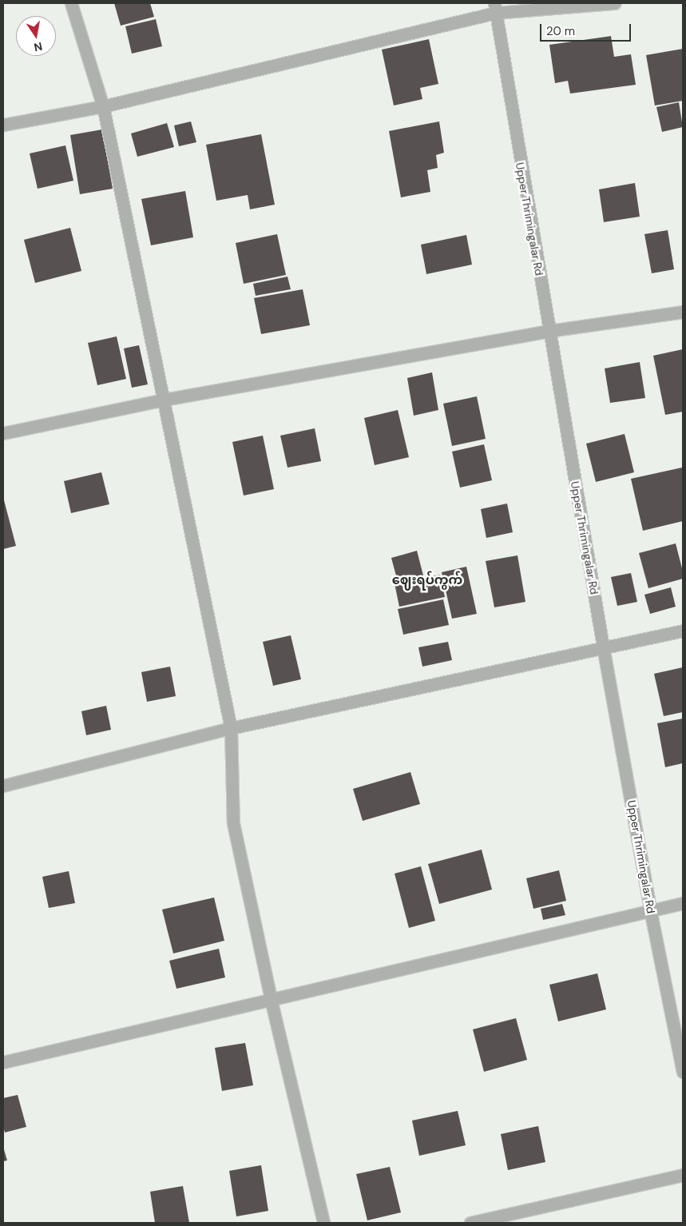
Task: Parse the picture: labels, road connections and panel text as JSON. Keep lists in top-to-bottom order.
{
  "streets": {
    "street": ["Upper Thrimingalar Rd"]
  },
  "districts": ["ဈေးရပ်ကွက်"],
  "scale_bar": "20 m",
  "north": "bottom"
}
